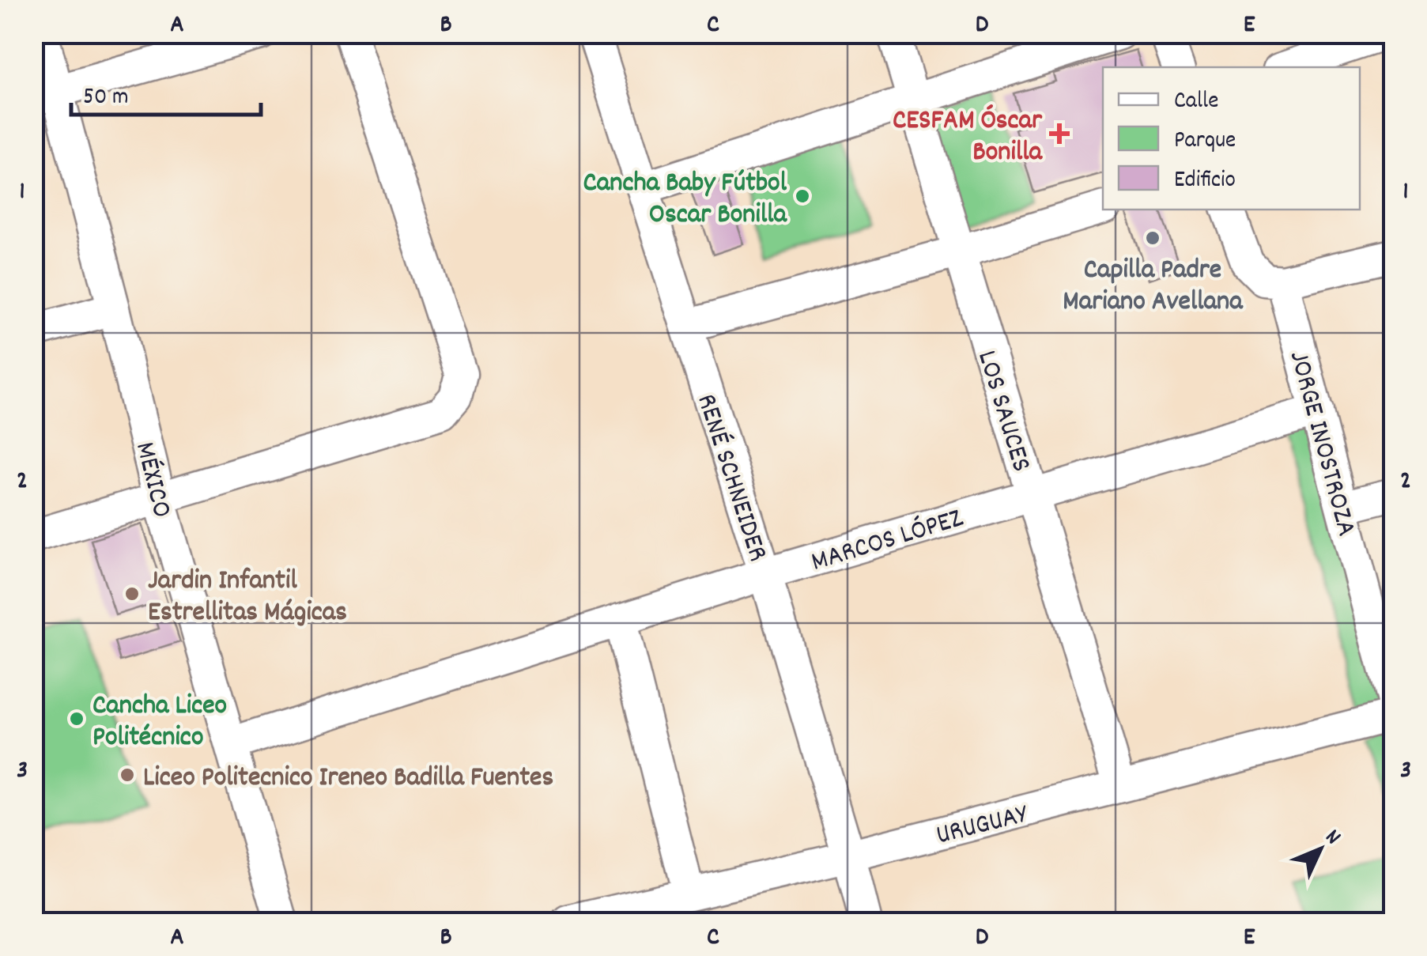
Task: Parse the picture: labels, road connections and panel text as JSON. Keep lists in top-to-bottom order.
{
  "streets": {
    "street": [
      "LOS SAUCES",
      "JORGE INOSTROZA",
      "RENÉ SCHNEIDER",
      "MÉXICO",
      "MARCOS LÓPEZ",
      "URUGUAY"
    ]
  },
  "crossings": [
    ["LOS SAUCES", "MARCOS LÓPEZ"],
    ["LOS SAUCES", "URUGUAY"],
    ["JORGE INOSTROZA", "MARCOS LÓPEZ"],
    ["RENÉ SCHNEIDER", "MARCOS LÓPEZ"],
    ["RENÉ SCHNEIDER", "URUGUAY"],
    ["MÉXICO", "MARCOS LÓPEZ"]
  ],
  "places": {
    "health": ["CESFAM Óscar Bonilla"],
    "other": [
      "Cancha Baby Fútbol Oscar Bonilla",
      "Capilla Padre Mariano Avellana",
      "Jardin Infantil Estrellitas Mágicas",
      "Cancha Liceo Politécnico",
      "Liceo Politecnico Ireneo Badilla Fuentes"
    ]
  },
  "legend": ["Calle", "Parque", "Edificio"],
  "scale_bar": "50 m",
  "north": "top right",
  "grid": {
    "columns": [
      "A",
      "B",
      "C",
      "D",
      "E"
    ],
    "rows": ["1", "2", "3"]
  }
}
